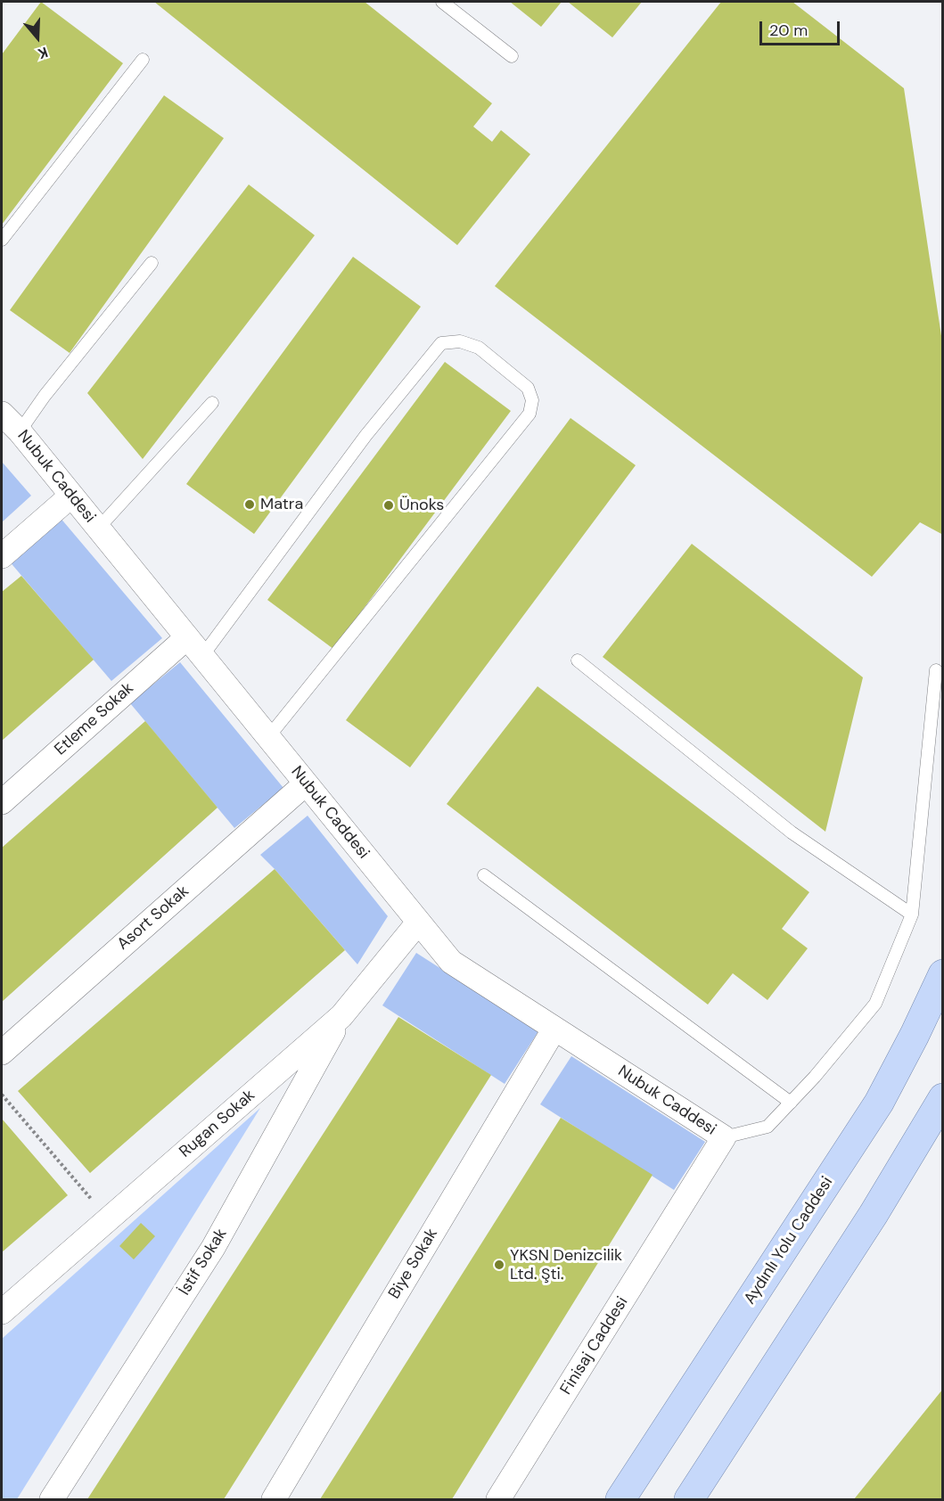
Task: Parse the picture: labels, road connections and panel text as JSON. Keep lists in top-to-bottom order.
{
  "streets": {
    "main road": ["Aydınlı Yolu Caddesi"],
    "street": [
      "Nubuk Caddesi",
      "Etleme Sokak",
      "Asort Sokak",
      "Rugan Sokak",
      "İstif Sokak",
      "Biye Sokak",
      "Finisaj Caddesi"
    ]
  },
  "crossings": [
    ["Nubuk Caddesi", "Etleme Sokak"],
    ["Nubuk Caddesi", "Asort Sokak"],
    ["Nubuk Caddesi", "Rugan Sokak"],
    ["Nubuk Caddesi", "Biye Sokak"],
    ["Nubuk Caddesi", "Finisaj Caddesi"],
    ["Rugan Sokak", "İstif Sokak"]
  ],
  "places": ["Matra", "Ünoks", "YKSN Denizcilik Ltd. Şti."],
  "scale_bar": "20 m",
  "north": "bottom"
}
